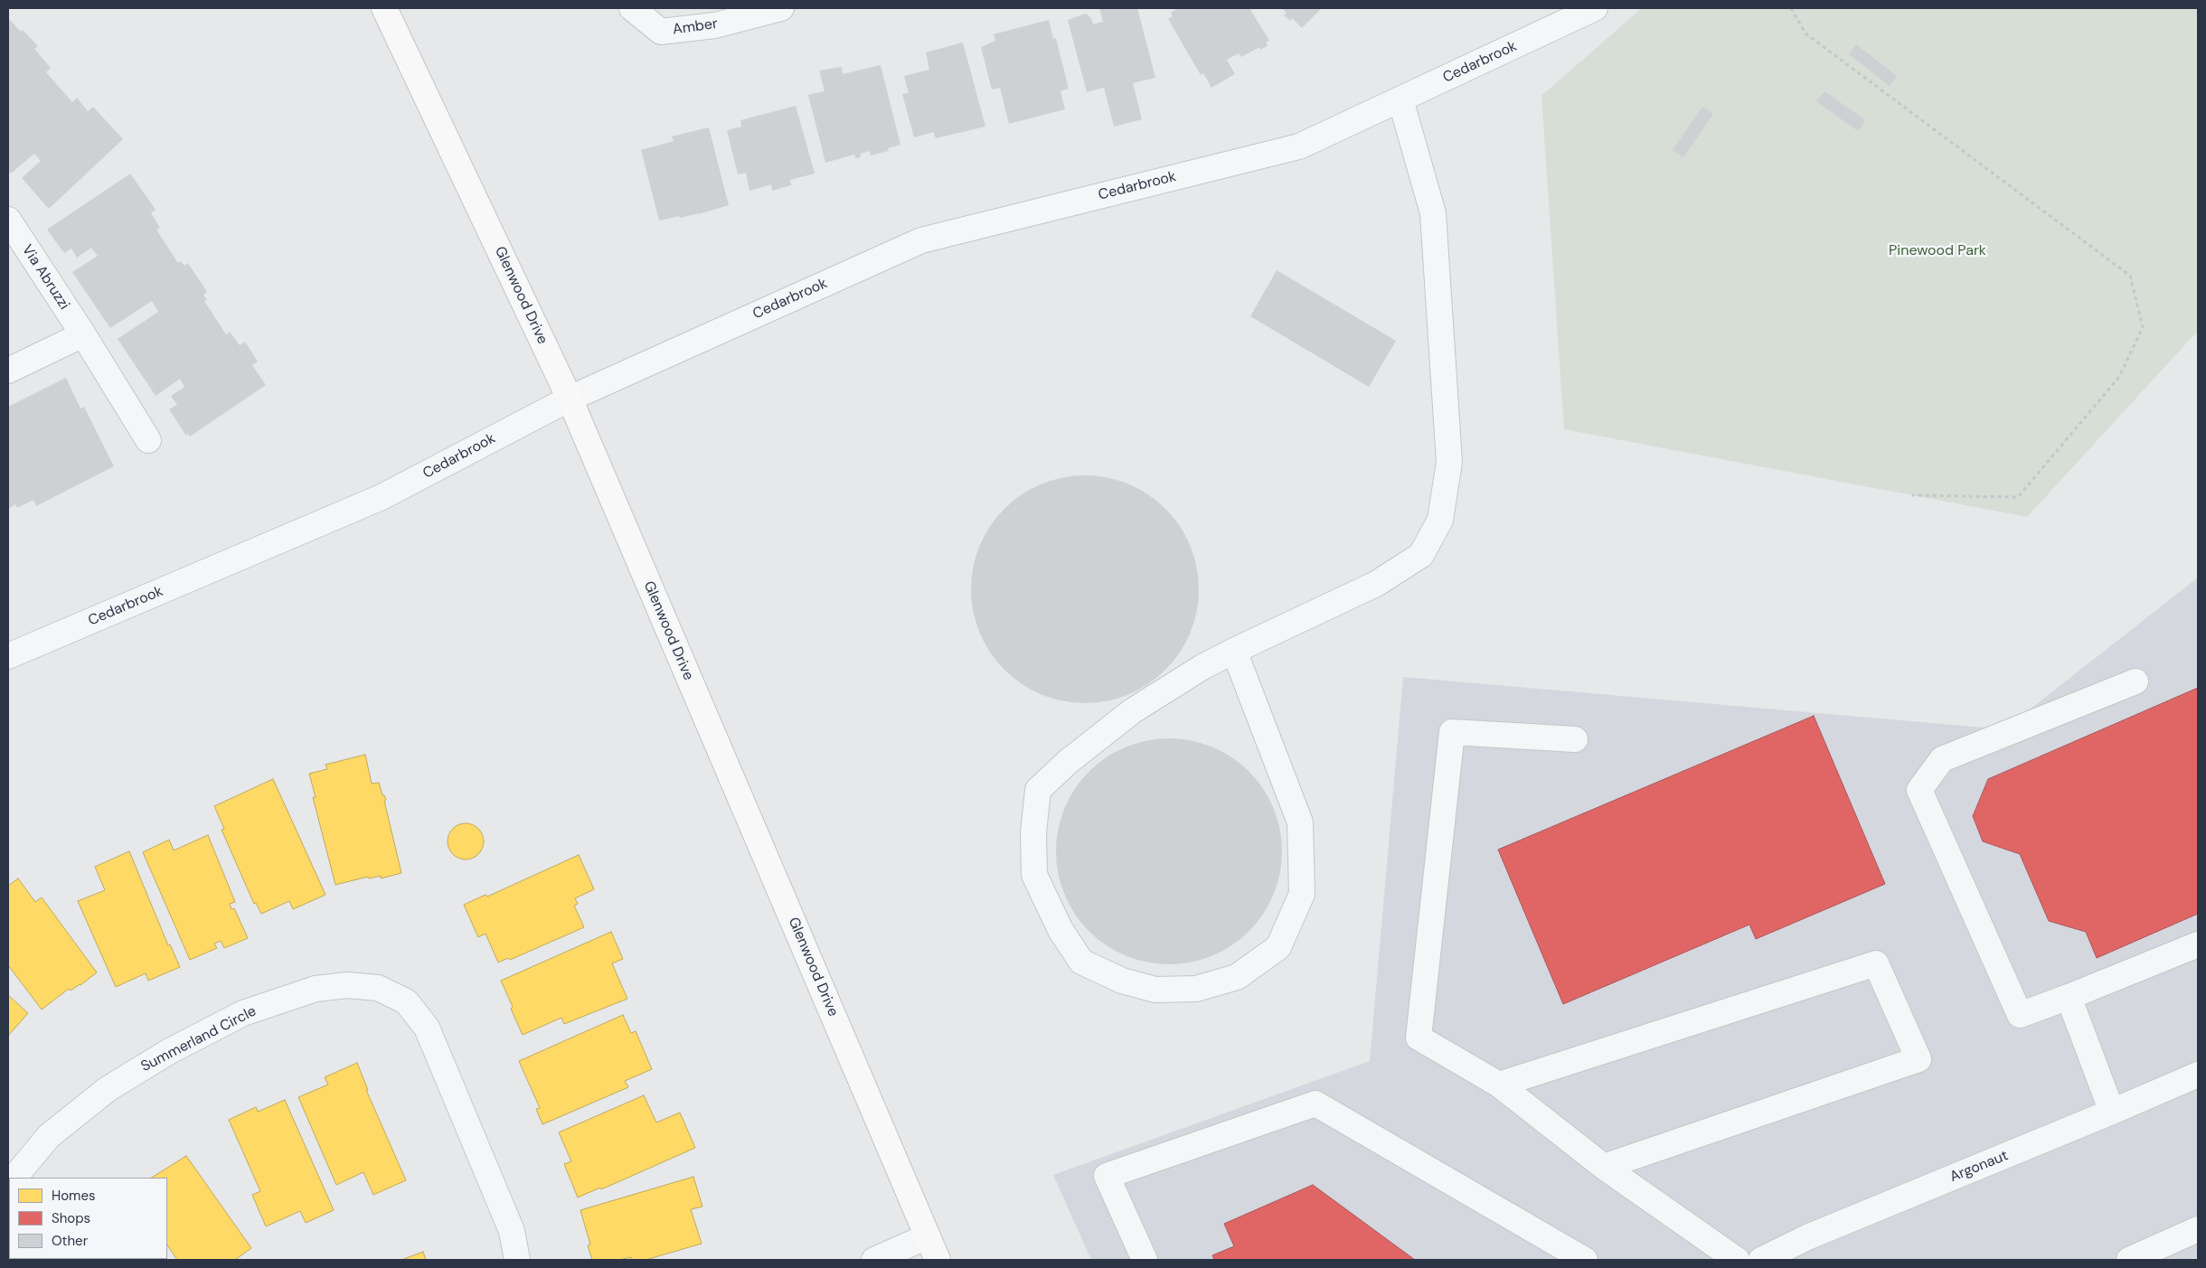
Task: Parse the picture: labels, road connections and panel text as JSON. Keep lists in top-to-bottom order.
{
  "streets": {
    "main road": ["Glenwood Drive"],
    "street": [
      "Amber",
      "Cedarbrook",
      "Via Abruzzi",
      "Summerland Circle",
      "Argonaut"
    ]
  },
  "crossings": [
    ["Cedarbrook", "Glenwood Drive"]
  ],
  "parks": ["Pinewood Park"],
  "legend": ["Homes", "Shops", "Other"]
}
